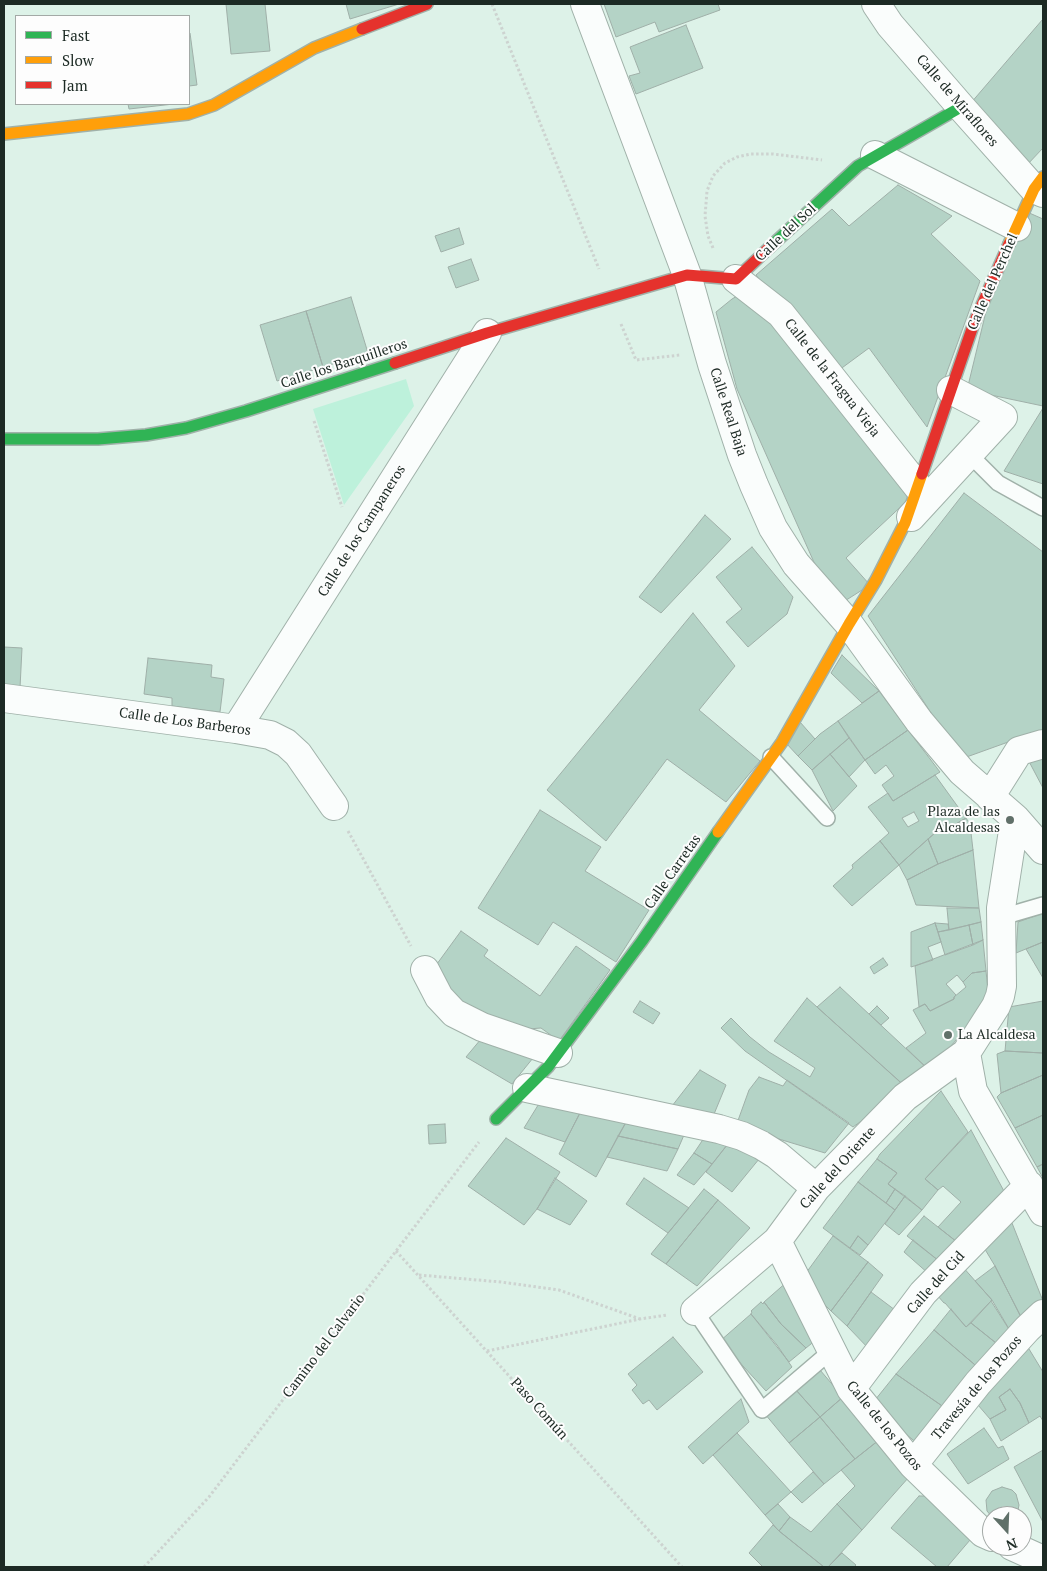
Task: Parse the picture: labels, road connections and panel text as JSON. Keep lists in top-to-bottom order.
{
  "streets": {
    "street": [
      "Calle de Miraflores",
      "Calle del Sol",
      "Calle del Perchel",
      "Calle los Barquilleros",
      "Calle de la Fragua Vieja",
      "Calle Real Baja",
      "Calle de los Campaneros",
      "Calle de Los Barberos",
      "Calle Carretas",
      "Calle del Oriente",
      "Calle del Cid",
      "Travesía de los Pozos",
      "Calle de los Pozos"
    ],
    "path": ["Camino del Calvario", "Paso Común"]
  },
  "crossings": [
    ["Calle de Miraflores", "Calle del Sol"],
    ["Calle de Miraflores", "Calle del Perchel"],
    ["Calle del Sol", "Calle de la Fragua Vieja"],
    ["Calle del Perchel", "Calle de la Fragua Vieja"],
    ["Calle del Perchel", "Calle Real Baja"],
    ["Calle del Perchel", "Calle Carretas"],
    ["Calle los Barquilleros", "Calle Real Baja"],
    ["Calle los Barquilleros", "Calle de los Campaneros"],
    ["Calle Real Baja", "Calle Carretas"],
    ["Calle de los Campaneros", "Calle de Los Barberos"],
    ["Calle Carretas", "Camino del Calvario"],
    ["Calle del Oriente", "Calle de los Pozos"],
    ["Calle del Cid", "Calle de los Pozos"],
    ["Camino del Calvario", "Paso Común"],
    ["Travesía de los Pozos", "Calle de los Pozos"]
  ],
  "places": ["Plaza de las Alcaldesas", "La Alcaldesa"],
  "legend": ["Fast", "Slow", "Jam"],
  "north": "bottom"
}
